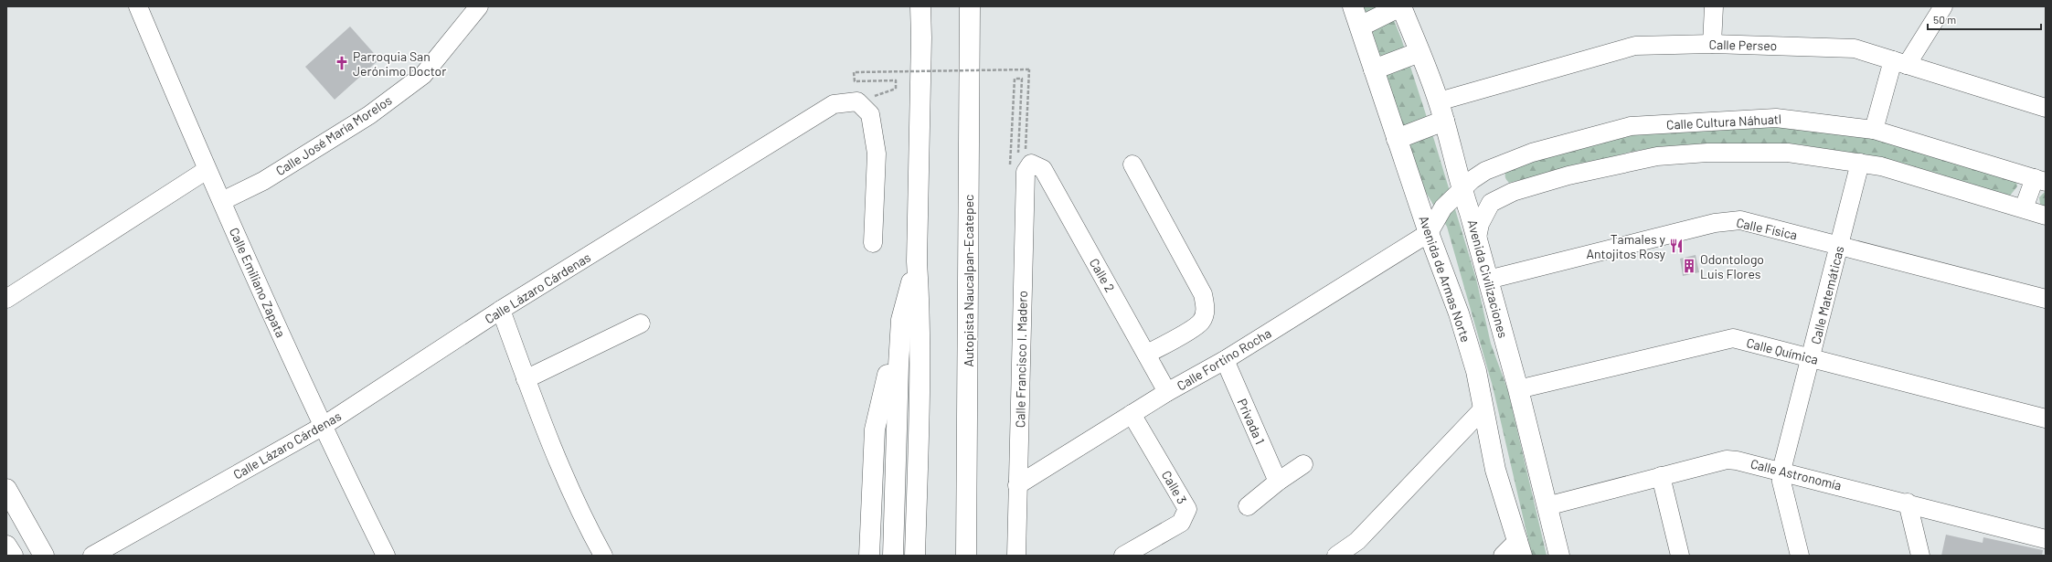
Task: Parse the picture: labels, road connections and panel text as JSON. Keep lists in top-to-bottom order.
{
  "streets": {
    "main road": ["Avenida de Armas Norte", "Avenida Civilizaciones", "Autopista Naucalpan-Ecatepec"],
    "street": [
      "Calle Perseo",
      "Calle Cultura Náhuatl",
      "Calle José María Morelos",
      "Calle Física",
      "Calle 2",
      "Calle Emiliano Zapata",
      "Calle Lázaro Cárdenas",
      "Calle Matemáticas",
      "Calle Química",
      "Calle Francisco I. Madero",
      "Calle Fortino Rocha",
      "Privada 1",
      "Calle Astronomía",
      "Calle 3"
    ]
  },
  "crossings": [
    ["Calle Perseo", "Avenida Civilizaciones"],
    ["Calle Cultura Náhuatl", "Avenida de Armas Norte"],
    ["Calle Cultura Náhuatl", "Avenida Civilizaciones"],
    ["Calle Cultura Náhuatl", "Calle Fortino Rocha"],
    ["Calle José María Morelos", "Calle Emiliano Zapata"],
    ["Calle Física", "Avenida Civilizaciones"],
    ["Calle Física", "Calle Matemáticas"],
    ["Calle 2", "Calle Francisco I. Madero"],
    ["Calle 2", "Calle Fortino Rocha"],
    ["Avenida de Armas Norte", "Calle Fortino Rocha"],
    ["Avenida Civilizaciones", "Calle Química"],
    ["Avenida Civilizaciones", "Calle Astronomía"],
    ["Calle Emiliano Zapata", "Calle Lázaro Cárdenas"],
    ["Calle Matemáticas", "Calle Química"],
    ["Calle Matemáticas", "Calle Astronomía"],
    ["Calle Francisco I. Madero", "Calle Fortino Rocha"],
    ["Calle Fortino Rocha", "Privada 1"],
    ["Calle Fortino Rocha", "Calle 3"]
  ],
  "places": {
    "church": ["Parroquia San Jerónimo Doctor"],
    "restaurant": ["Tamales y Antojitos Rosy"],
    "building": ["Odontologo Luis Flores"]
  },
  "scale_bar": "50 m"
}
